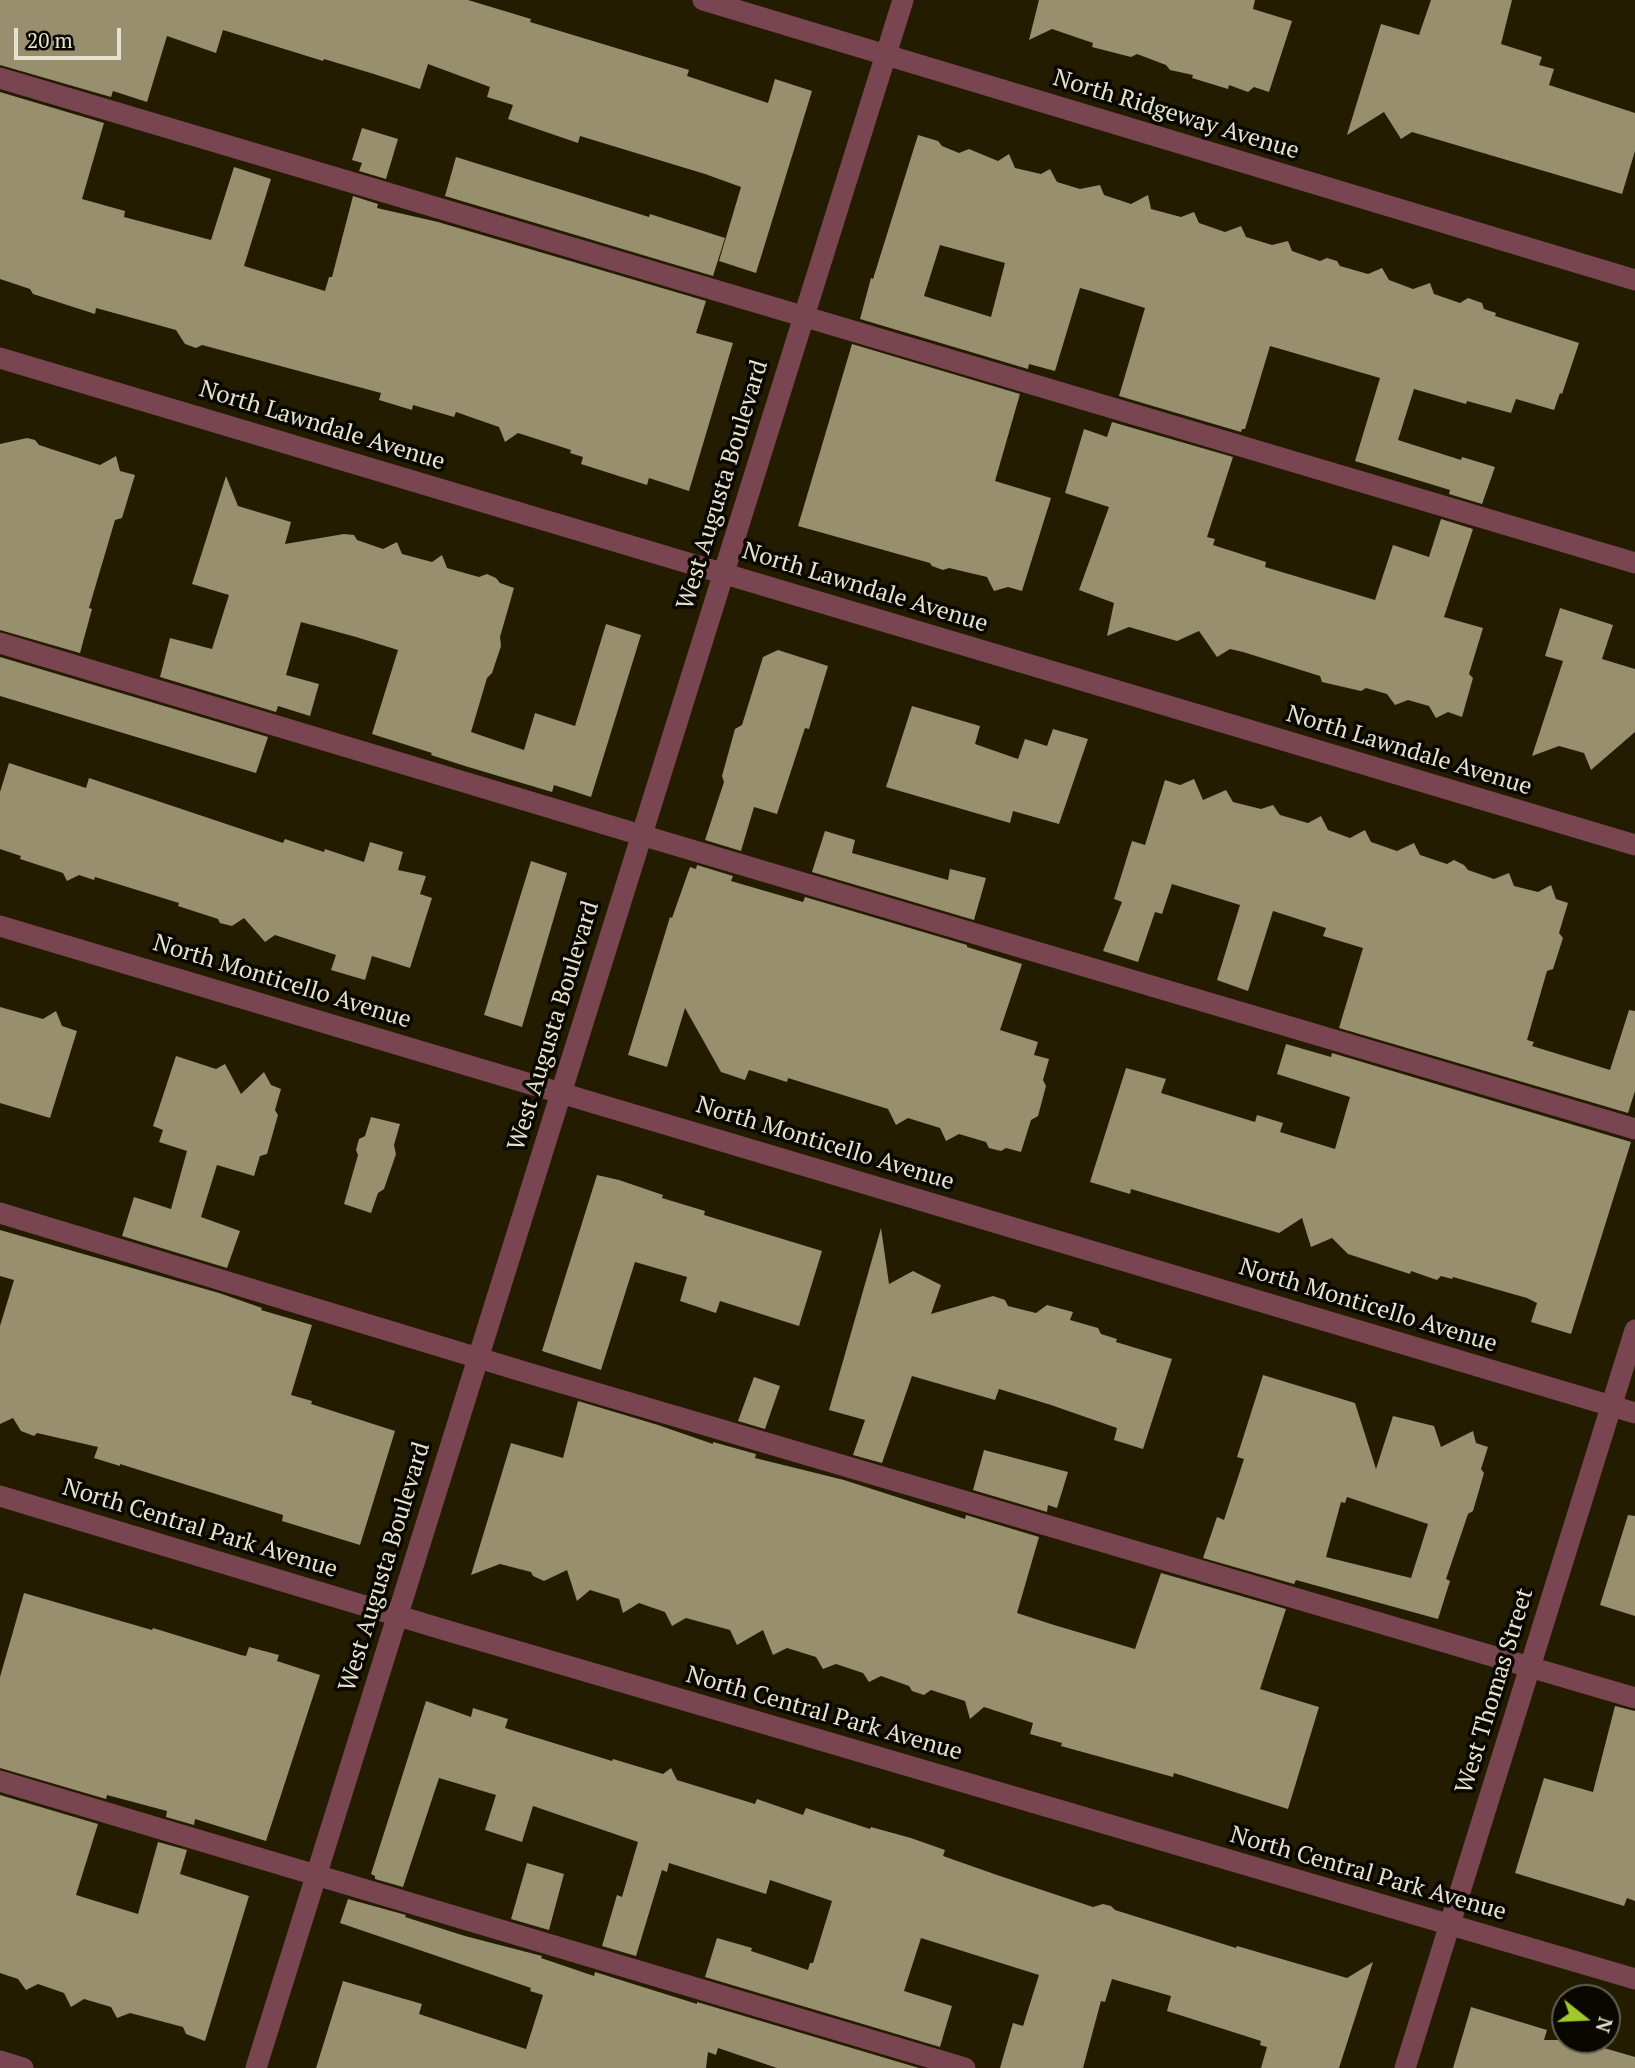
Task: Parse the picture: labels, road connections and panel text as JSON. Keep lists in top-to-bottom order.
{
  "streets": {
    "street": [
      "North Ridgeway Avenue",
      "North Lawndale Avenue",
      "West Augusta Boulevard",
      "North Monticello Avenue",
      "North Central Park Avenue",
      "West Thomas Street"
    ]
  },
  "crossings": [
    ["North Ridgeway Avenue", "West Augusta Boulevard"],
    ["North Lawndale Avenue", "West Augusta Boulevard"],
    ["West Augusta Boulevard", "North Monticello Avenue"],
    ["West Augusta Boulevard", "North Central Park Avenue"],
    ["North Monticello Avenue", "West Thomas Street"],
    ["North Central Park Avenue", "West Thomas Street"]
  ],
  "scale_bar": "20 m",
  "north": "right"
}
